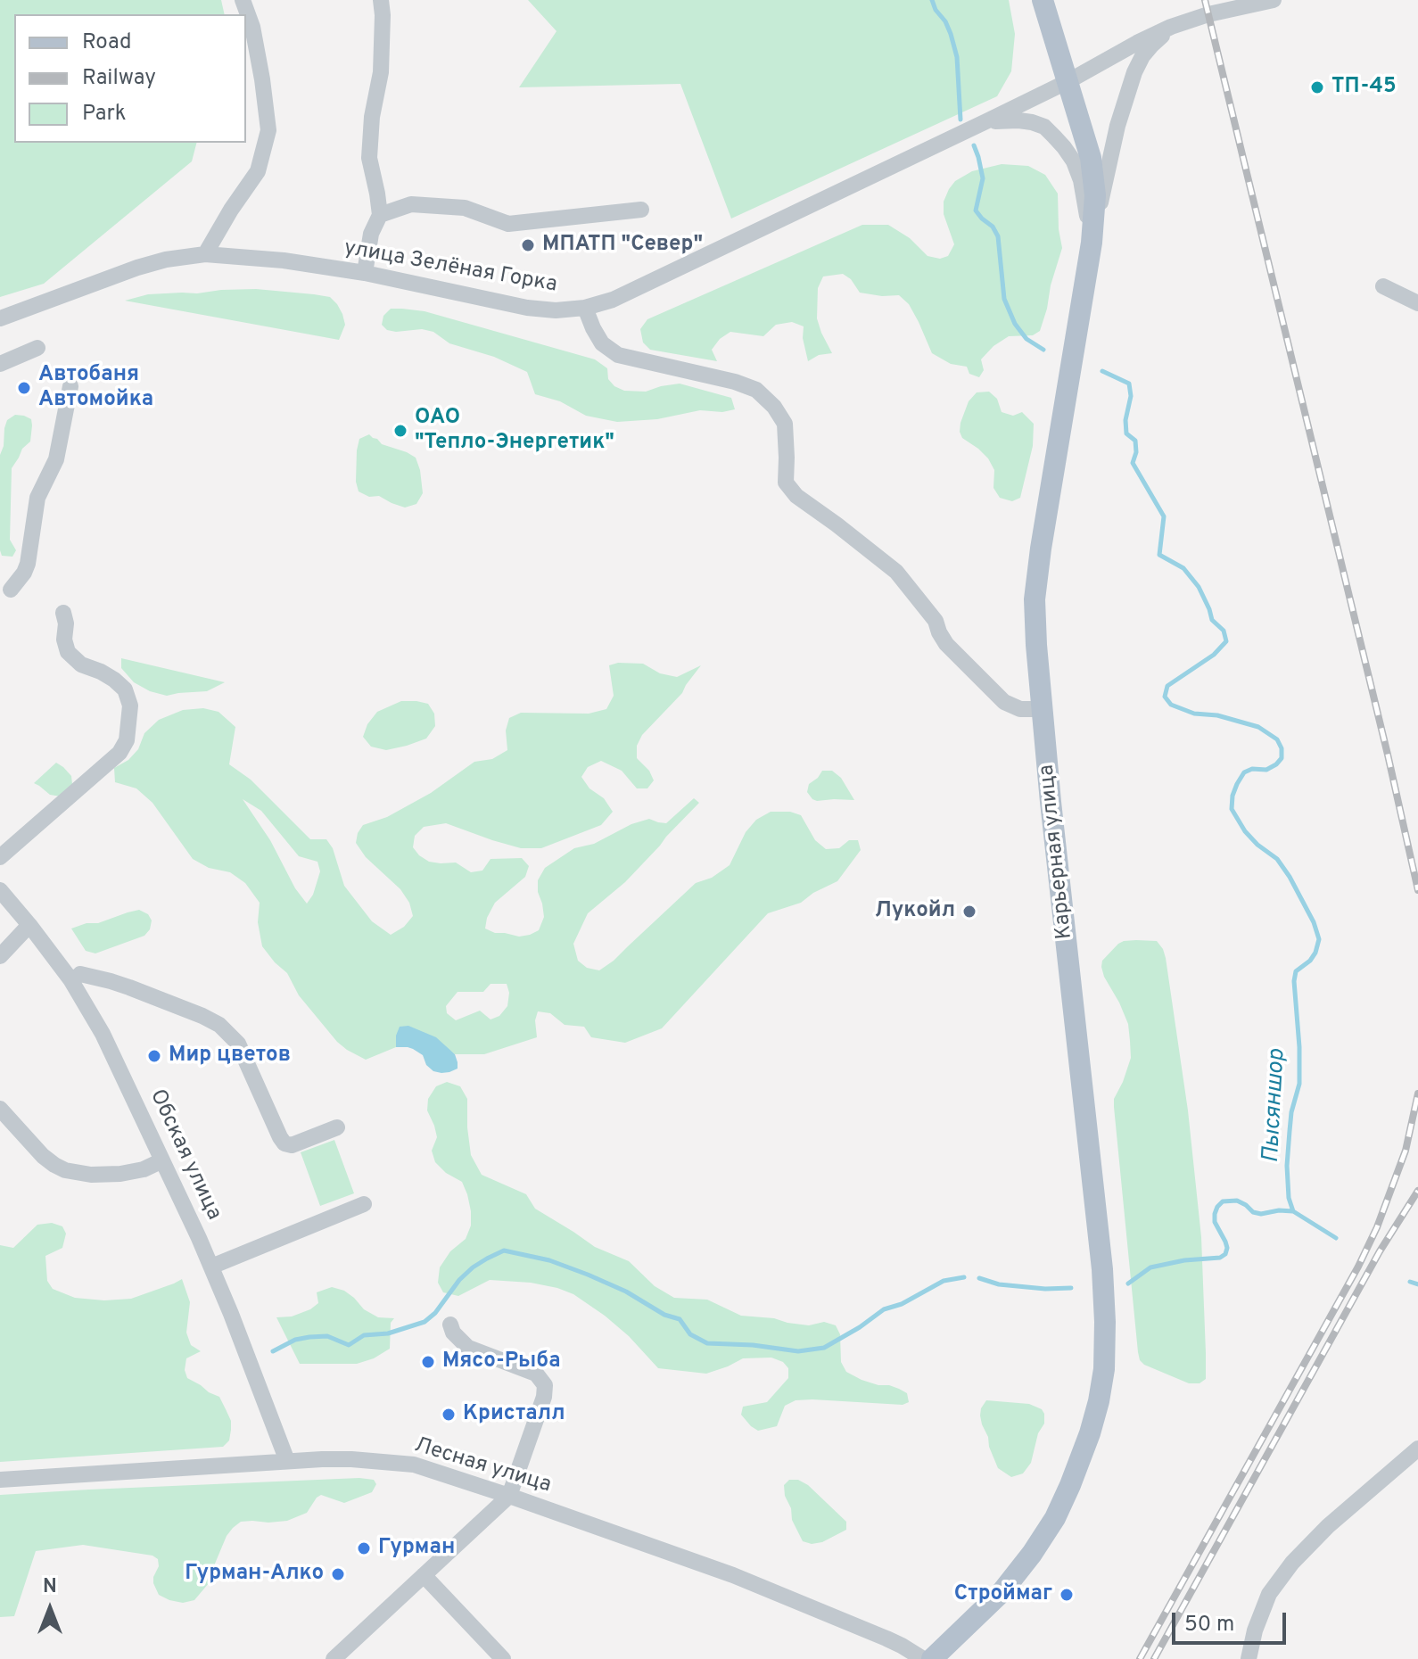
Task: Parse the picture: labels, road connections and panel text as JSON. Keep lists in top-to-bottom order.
{
  "streets": {
    "main road": ["Карьерная улица"],
    "street": ["улица Зелёная Горка", "Обская улица", "Лесная улица"]
  },
  "crossings": [
    ["улица Зелёная Горка", "Карьерная улица"],
    ["Обская улица", "Лесная улица"]
  ],
  "water": ["Пысяншор"],
  "places": [
    "ТП-45",
    "МПАТП \"Север\"",
    "Автобаня Автомойка",
    "ОАО \"Тепло-Энергетик\"",
    "Лукойл",
    "Мир цветов",
    "Мясо-Рыба",
    "Кристалл",
    "Гурман",
    "Гурман-Алко",
    "Строймаг"
  ],
  "legend": ["Road", "Railway", "Park"],
  "scale_bar": "50 m",
  "north": "top"
}
